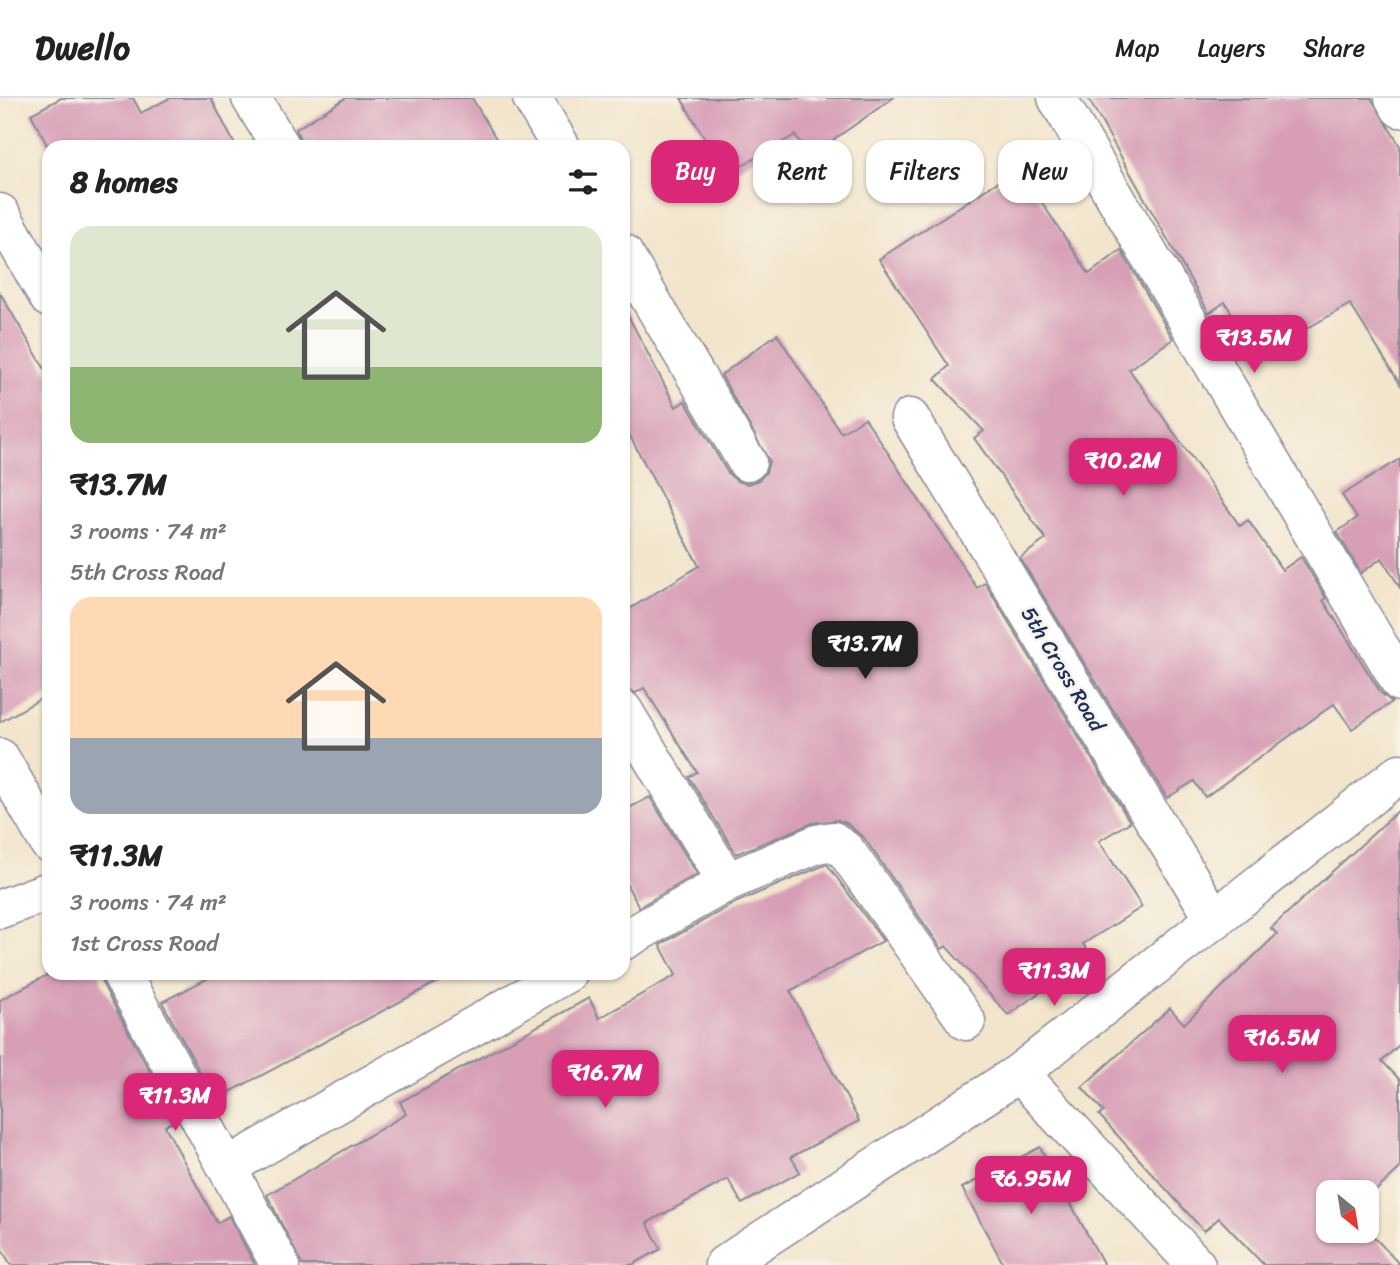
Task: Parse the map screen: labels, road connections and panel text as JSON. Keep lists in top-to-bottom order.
{
  "streets": {
    "street": ["5th Cross Road"]
  },
  "north": "bottom right",
  "page": {
    "header": "Dwello",
    "nav": ["Map", "Layers", "Share"],
    "chip": [
      "Buy",
      "Rent",
      "Filters",
      "New"
    ],
    "heading": "8 homes",
    "list": [
      {
        "name": "₹13.7M",
        "note": "3 rooms · 74 m² · 5th Cross Road"
      },
      {
        "name": "₹11.3M",
        "note": "3 rooms · 74 m² · 1st Cross Road"
      }
    ],
    "price": [
      "₹13.5M",
      "₹10.2M",
      "₹13.7M",
      "₹11.3M",
      "₹16.5M",
      "₹16.7M",
      "₹11.3M",
      "₹6.95M"
    ]
  }
}
